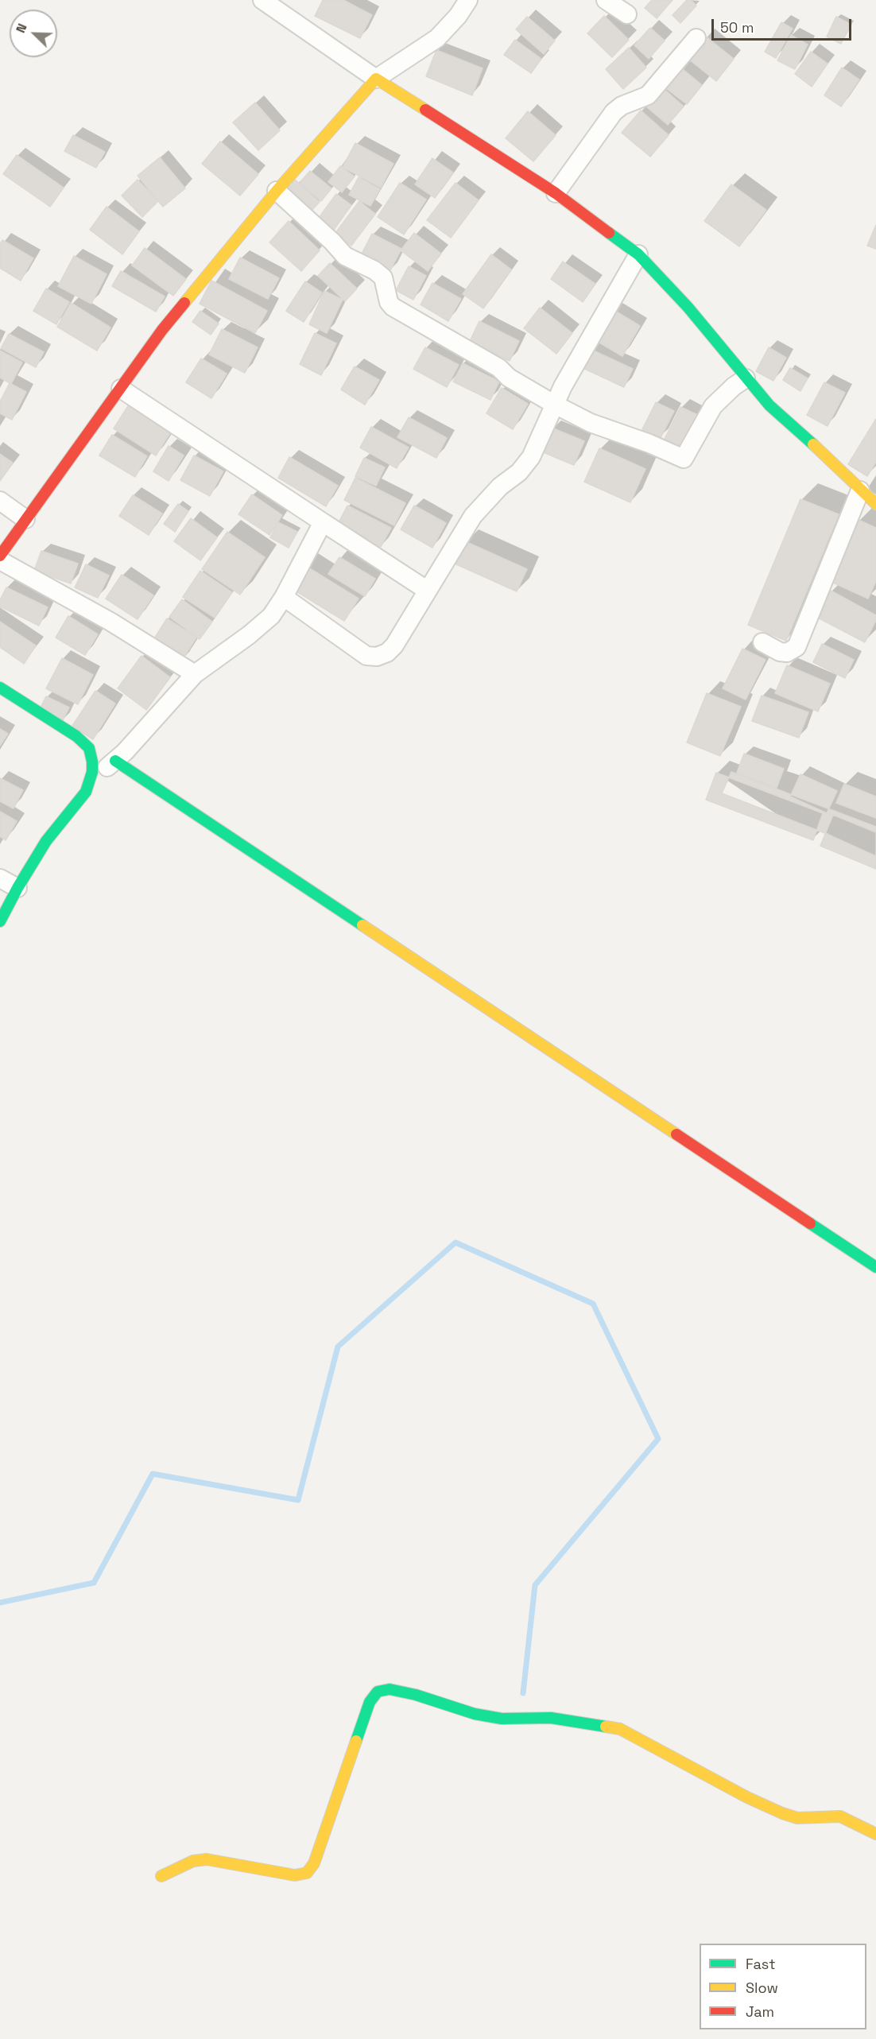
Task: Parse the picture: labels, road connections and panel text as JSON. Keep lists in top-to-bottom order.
{
  "legend": ["Fast", "Slow", "Jam"],
  "scale_bar": "50 m",
  "north": "top left"
}
